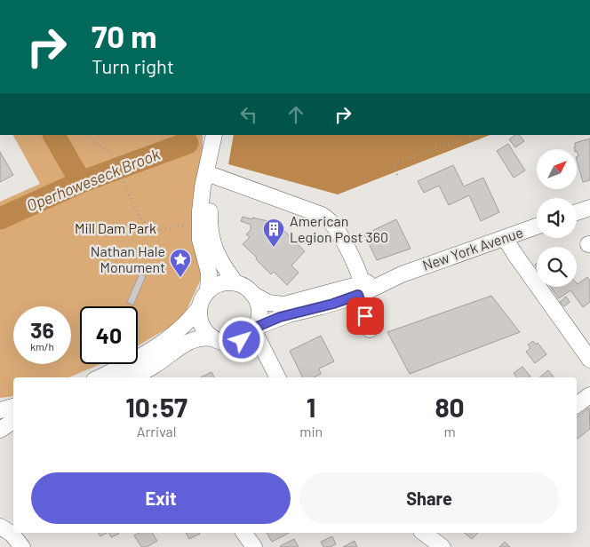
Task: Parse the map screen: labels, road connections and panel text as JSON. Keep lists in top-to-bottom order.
{
  "streets": {
    "street": ["New York Avenue"]
  },
  "water": ["Operhoweseck Brook"],
  "parks": ["Mill Dam Park"],
  "places": {
    "building": ["American Legion Post 360"],
    "place": ["Nathan Hale Monument"]
  },
  "north": "top right",
  "page": {
    "turn": ["70 m", "Turn right"],
    "speed": "36 km/h",
    "limit": "40",
    "eta": [
      "10:57",
      "Arrival",
      "1",
      "min",
      "80",
      "m"
    ],
    "buttons": ["Exit", "Share"]
  }
}
